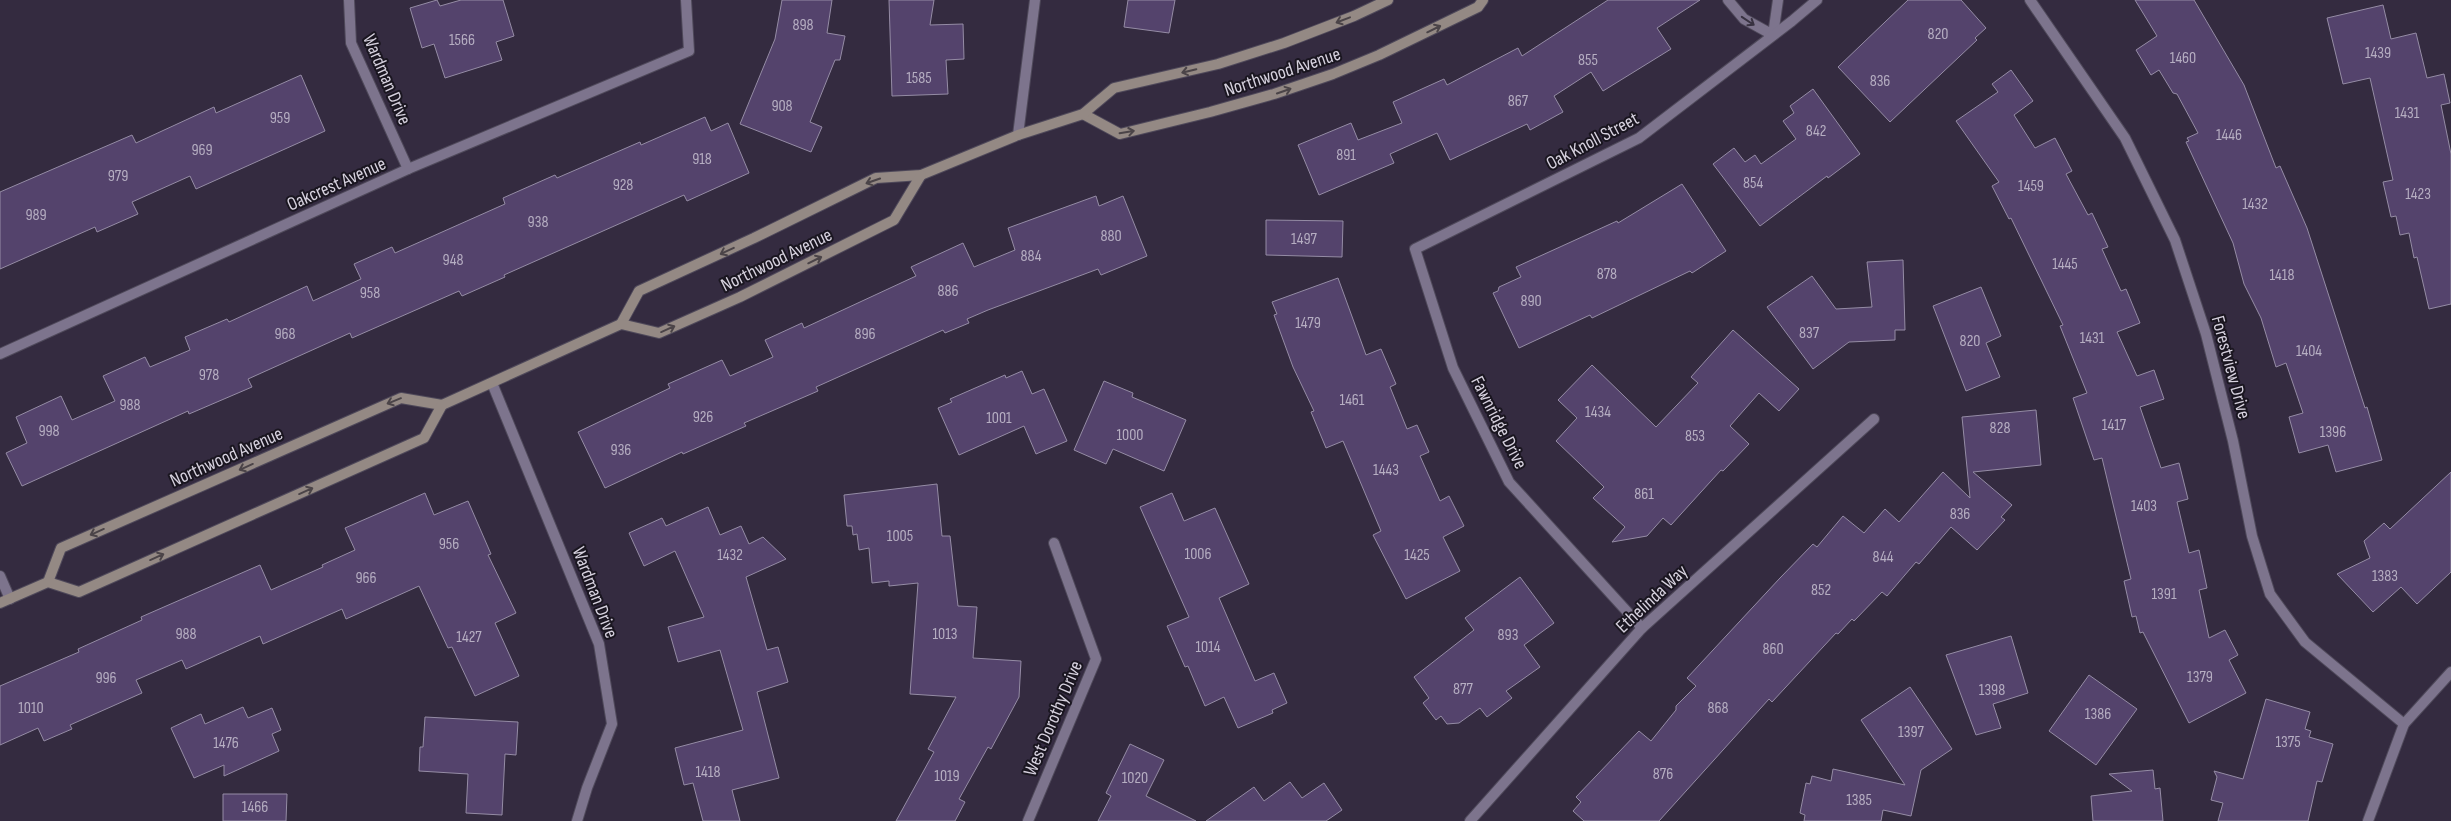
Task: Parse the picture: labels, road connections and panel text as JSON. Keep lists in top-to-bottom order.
{
  "streets": {
    "street": [
      "Northwood Avenue",
      "Wardman Drive",
      "Oak Knoll Street",
      "Oakcrest Avenue",
      "Forestview Drive",
      "Fawnridge Drive",
      "Ethelinda Way",
      "West Dorothy Drive"
    ]
  },
  "crossings": [
    ["Wardman Drive", "Oakcrest Avenue"],
    ["Oak Knoll Street", "Fawnridge Drive"],
    ["Fawnridge Drive", "Ethelinda Way"]
  ],
  "house_numbers": [
    "898",
    "820",
    "1566",
    "1439",
    "1460",
    "855",
    "1585",
    "836",
    "867",
    "908",
    "1431",
    "959",
    "842",
    "1446",
    "969",
    "891",
    "918",
    "979",
    "854",
    "928",
    "1459",
    "1423",
    "1432",
    "989",
    "938",
    "880",
    "1497",
    "884",
    "948",
    "1445",
    "878",
    "1418",
    "886",
    "958",
    "890",
    "1479",
    "837",
    "968",
    "896",
    "1431",
    "820",
    "1404",
    "978",
    "1461",
    "988",
    "1434",
    "926",
    "1001",
    "1417",
    "828",
    "998",
    "1396",
    "1000",
    "853",
    "936",
    "1443",
    "861",
    "1403",
    "836",
    "1005",
    "956",
    "1006",
    "1432",
    "1425",
    "844",
    "1383",
    "966",
    "852",
    "1391",
    "988",
    "1013",
    "893",
    "1427",
    "1014",
    "860",
    "1379",
    "996",
    "877",
    "1398",
    "1010",
    "868",
    "1386",
    "1397",
    "1375",
    "1476",
    "1418",
    "876",
    "1019",
    "1020",
    "1385",
    "1466"
  ]
}
